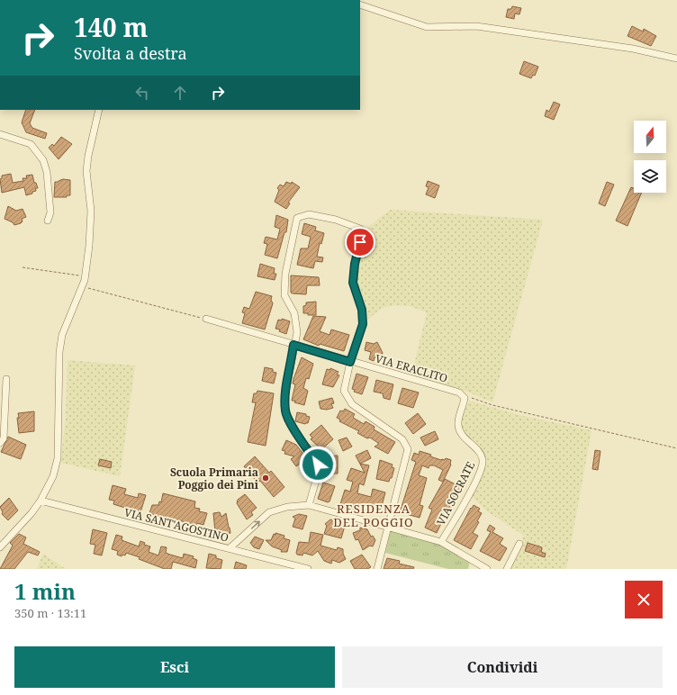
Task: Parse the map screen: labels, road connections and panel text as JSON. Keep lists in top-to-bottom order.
{
  "streets": {
    "street": ["VIA ERACLITO", "VIA SOCRATE", "VIA SANT'AGOSTINO"]
  },
  "crossings": [
    ["VIA ERACLITO", "VIA SOCRATE"]
  ],
  "districts": ["RESIDENZA DEL POGGIO"],
  "places": ["Scuola Primaria Poggio dei Pini"],
  "north": "top",
  "page": {
    "turn": ["140 m", "Svolta a destra"],
    "heading": ["1 min", "350 m · 13:11"],
    "buttons": ["Esci", "Condividi"]
  }
}
